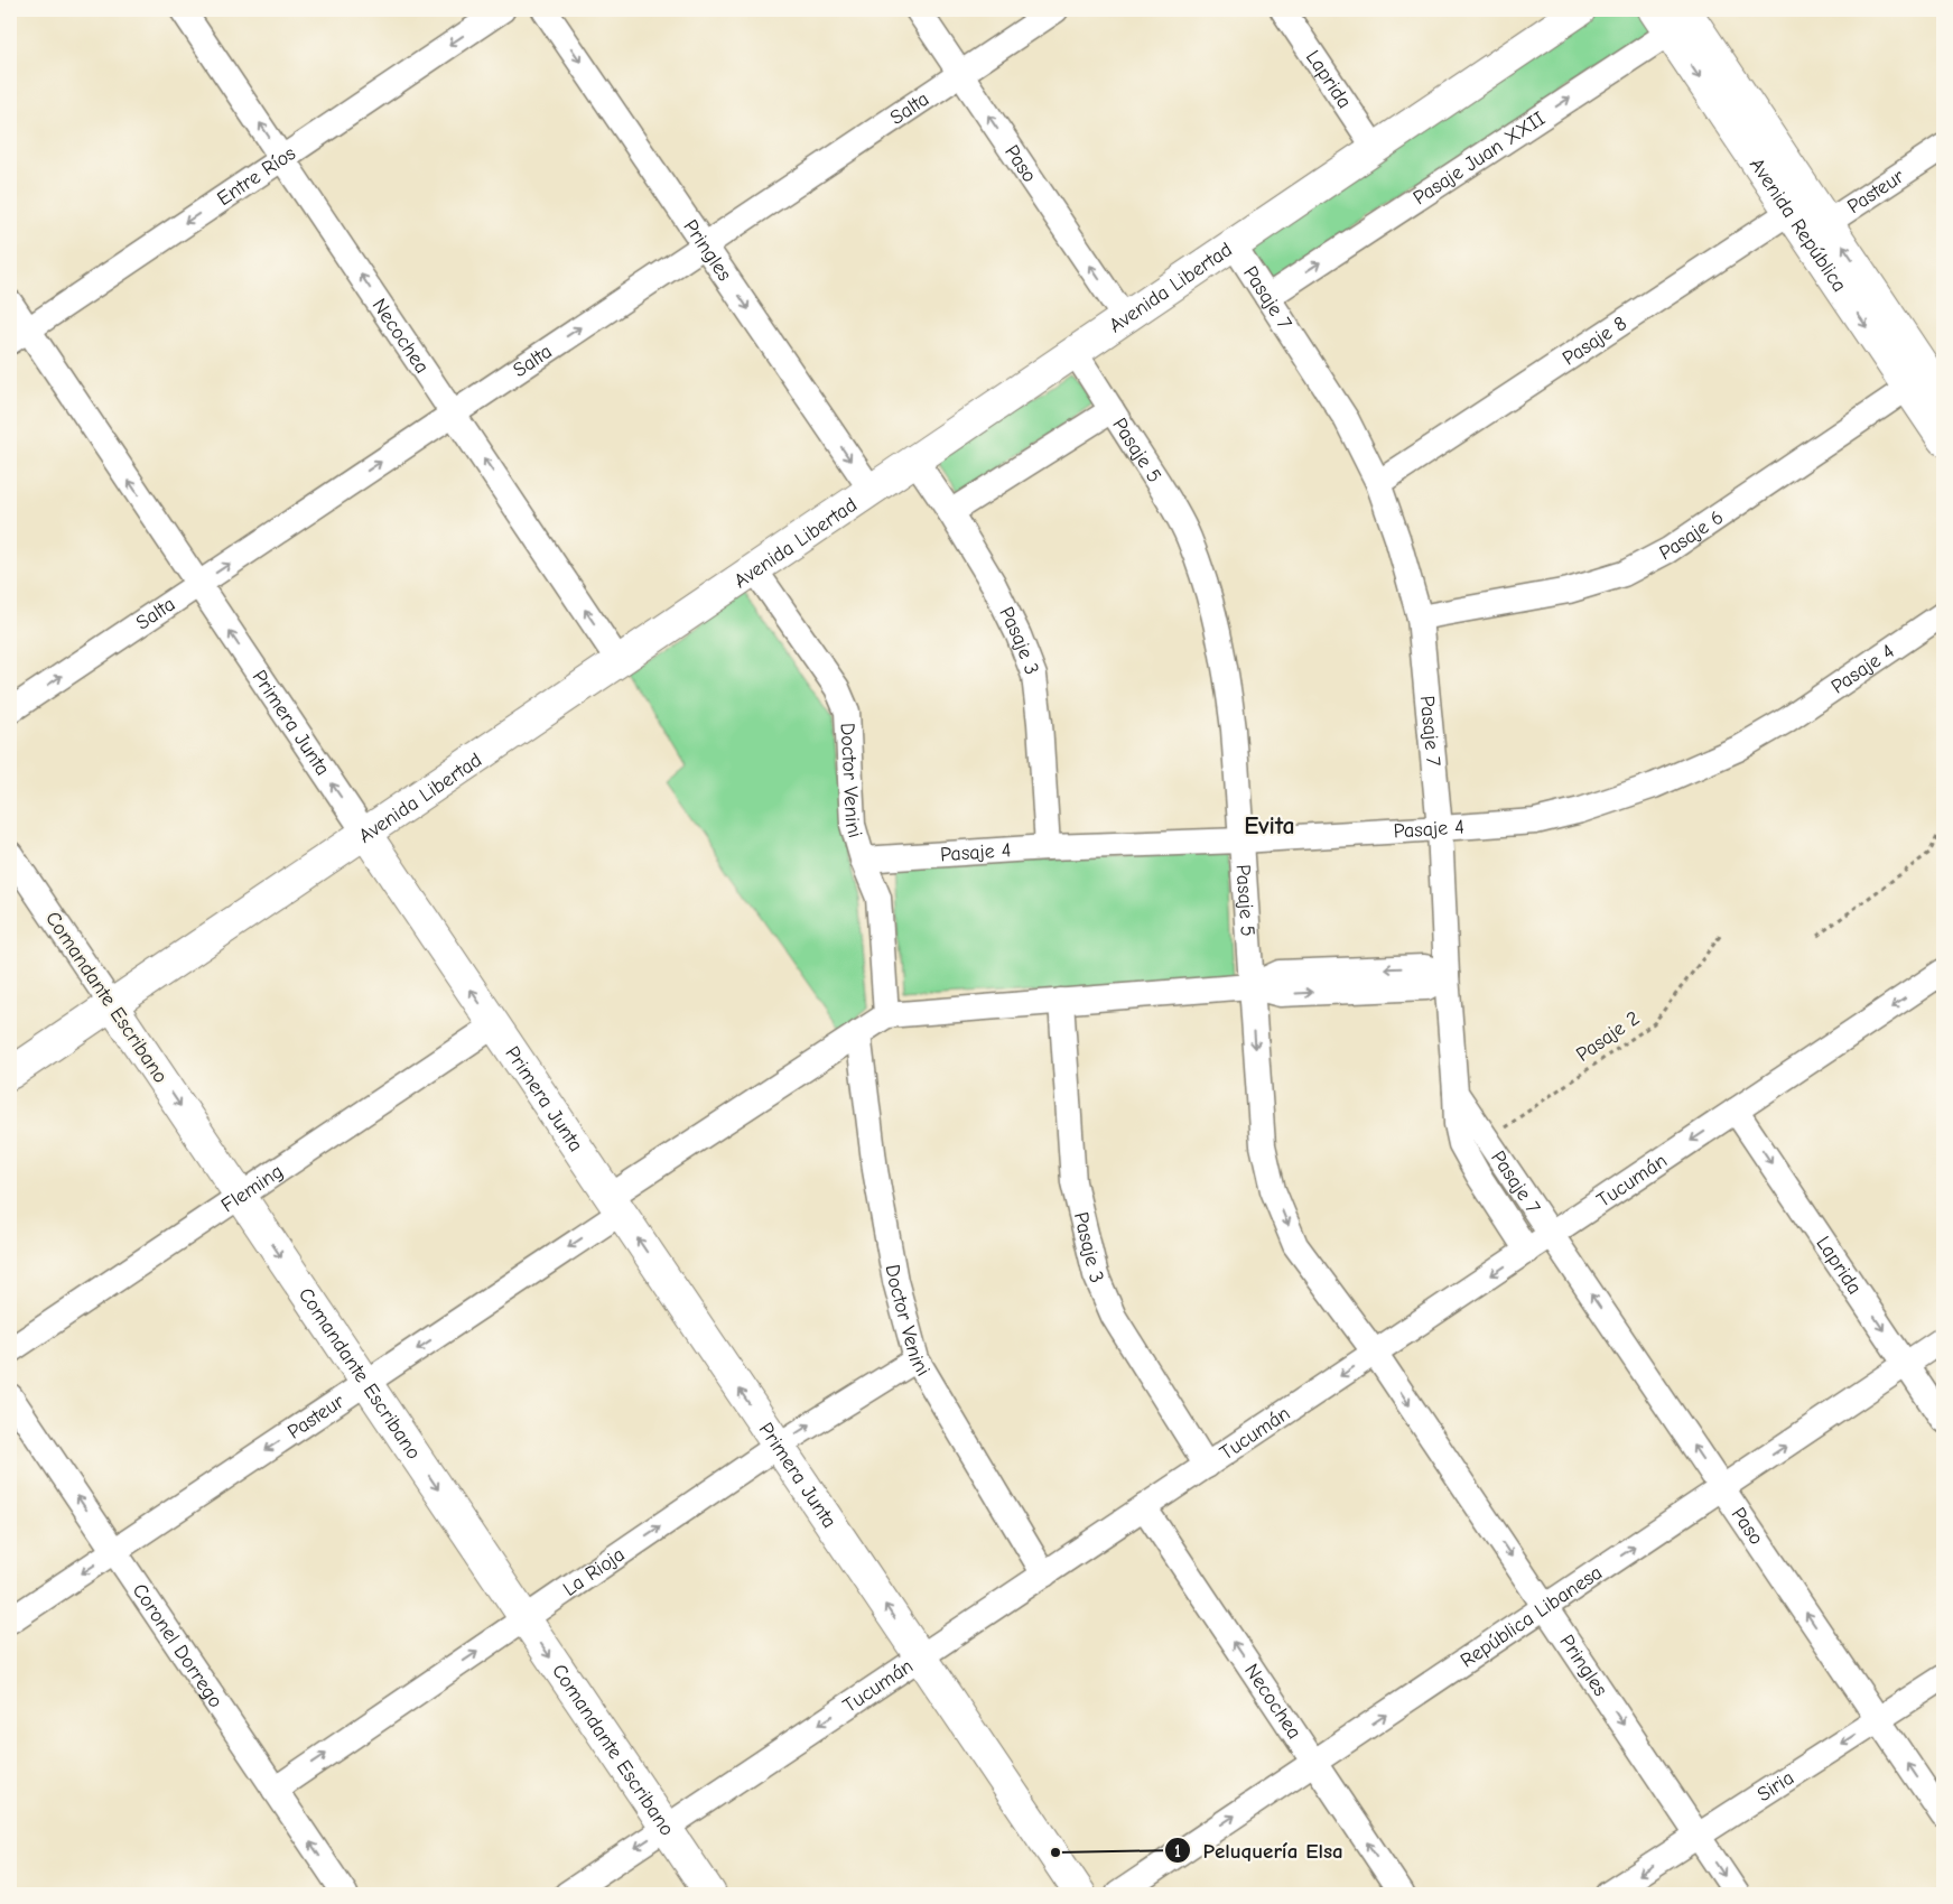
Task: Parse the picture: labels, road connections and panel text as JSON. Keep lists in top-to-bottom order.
{
  "streets": {
    "main road": [
      "Avenida República",
      "Avenida Libertad",
      "Primera Junta",
      "Comandante Escribano"
    ],
    "street": [
      "Laprida",
      "Salta",
      "Pasaje Juan XXII",
      "Paso",
      "Entre Ríos",
      "Pasteur",
      "Pringles",
      "Pasaje 7",
      "Necochea",
      "Pasaje 8",
      "Pasaje 5",
      "Pasaje 6",
      "Pasaje 3",
      "Pasaje 4",
      "Doctor Venini",
      "Tucumán",
      "Fleming",
      "La Rioja",
      "República Libanesa",
      "Coronel Dorrego",
      "Siria"
    ],
    "path": ["Pasaje 2"]
  },
  "crossings": [
    ["Laprida", "Avenida Libertad"],
    ["Laprida", "Tucumán"],
    ["Laprida", "República Libanesa"],
    ["Salta", "Paso"],
    ["Salta", "Pringles"],
    ["Salta", "Necochea"],
    ["Salta", "Primera Junta"],
    ["Pasaje Juan XXII", "Avenida República"],
    ["Pasaje Juan XXII", "Pasaje 7"],
    ["Paso", "Avenida Libertad"],
    ["Paso", "Pasaje 7"],
    ["Paso", "Tucumán"],
    ["Paso", "República Libanesa"],
    ["Paso", "Siria"],
    ["Entre Ríos", "Necochea"],
    ["Entre Ríos", "Primera Junta"],
    ["Pasteur", "Avenida República"],
    ["Pasteur", "Primera Junta"],
    ["Pasteur", "Doctor Venini"],
    ["Pasteur", "Comandante Escribano"],
    ["Pasteur", "Coronel Dorrego"],
    ["Avenida República", "Pasaje 8"],
    ["Avenida República", "Pasaje 6"],
    ["Pringles", "Avenida Libertad"],
    ["Pringles", "Pasaje 5"],
    ["Pringles", "Tucumán"],
    ["Pringles", "República Libanesa"],
    ["Pringles", "Siria"],
    ["Avenida Libertad", "Pasaje 7"],
    ["Avenida Libertad", "Necochea"],
    ["Avenida Libertad", "Pasaje 5"],
    ["Avenida Libertad", "Pasaje 3"],
    ["Avenida Libertad", "Primera Junta"],
    ["Avenida Libertad", "Doctor Venini"],
    ["Avenida Libertad", "Comandante Escribano"],
    ["Pasaje 7", "Pasaje 8"],
    ["Pasaje 7", "Pasaje 6"],
    ["Pasaje 7", "Pasaje 4"],
    ["Pasaje 7", "Pasaje 2"],
    ["Pasaje 7", "Tucumán"],
    ["Necochea", "Tucumán"],
    ["Necochea", "República Libanesa"],
    ["Pasaje 5", "Pasaje 4"],
    ["Pasaje 5", "Tucumán"],
    ["Pasaje 3", "Pasaje 4"],
    ["Pasaje 3", "Tucumán"],
    ["Pasaje 4", "Doctor Venini"],
    ["Primera Junta", "Tucumán"],
    ["Primera Junta", "Fleming"],
    ["Primera Junta", "La Rioja"],
    ["Doctor Venini", "Tucumán"],
    ["Doctor Venini", "La Rioja"],
    ["Comandante Escribano", "Tucumán"],
    ["Comandante Escribano", "Fleming"],
    ["Comandante Escribano", "La Rioja"],
    ["La Rioja", "Coronel Dorrego"]
  ],
  "one_way": [
    "Laprida",
    "Salta",
    "Pasaje Juan XXII",
    "Paso",
    "Entre Ríos",
    "Pasteur",
    "Pringles",
    "Necochea",
    "Primera Junta",
    "Comandante Escribano",
    "Tucumán",
    "La Rioja",
    "República Libanesa",
    "Coronel Dorrego",
    "Siria"
  ],
  "districts": ["Evita"],
  "places": ["Peluquería Elsa"]
}
